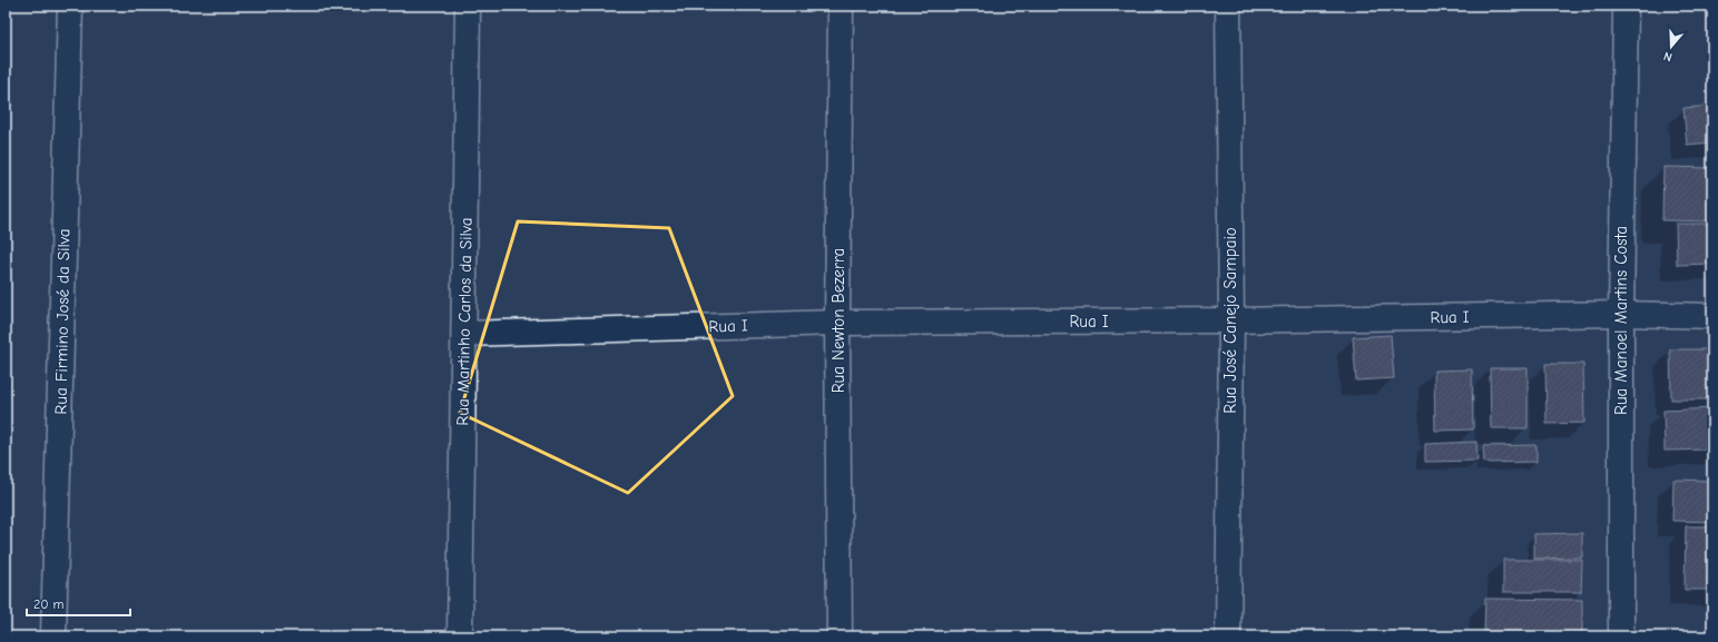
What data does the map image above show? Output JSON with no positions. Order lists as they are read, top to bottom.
{
  "streets": {
    "street": [
      "Rua I",
      "Rua Newton Bezerra",
      "Rua José Canejo Sampaio",
      "Rua Manoel Martins Costa",
      "Rua Firmino José da Silva",
      "Rua Martinho Carlos da Silva"
    ]
  },
  "crossings": [
    ["Rua I", "Rua Newton Bezerra"],
    ["Rua I", "Rua José Canejo Sampaio"],
    ["Rua I", "Rua Manoel Martins Costa"],
    ["Rua I", "Rua Martinho Carlos da Silva"]
  ],
  "scale_bar": "20 m",
  "north": "bottom"
}
